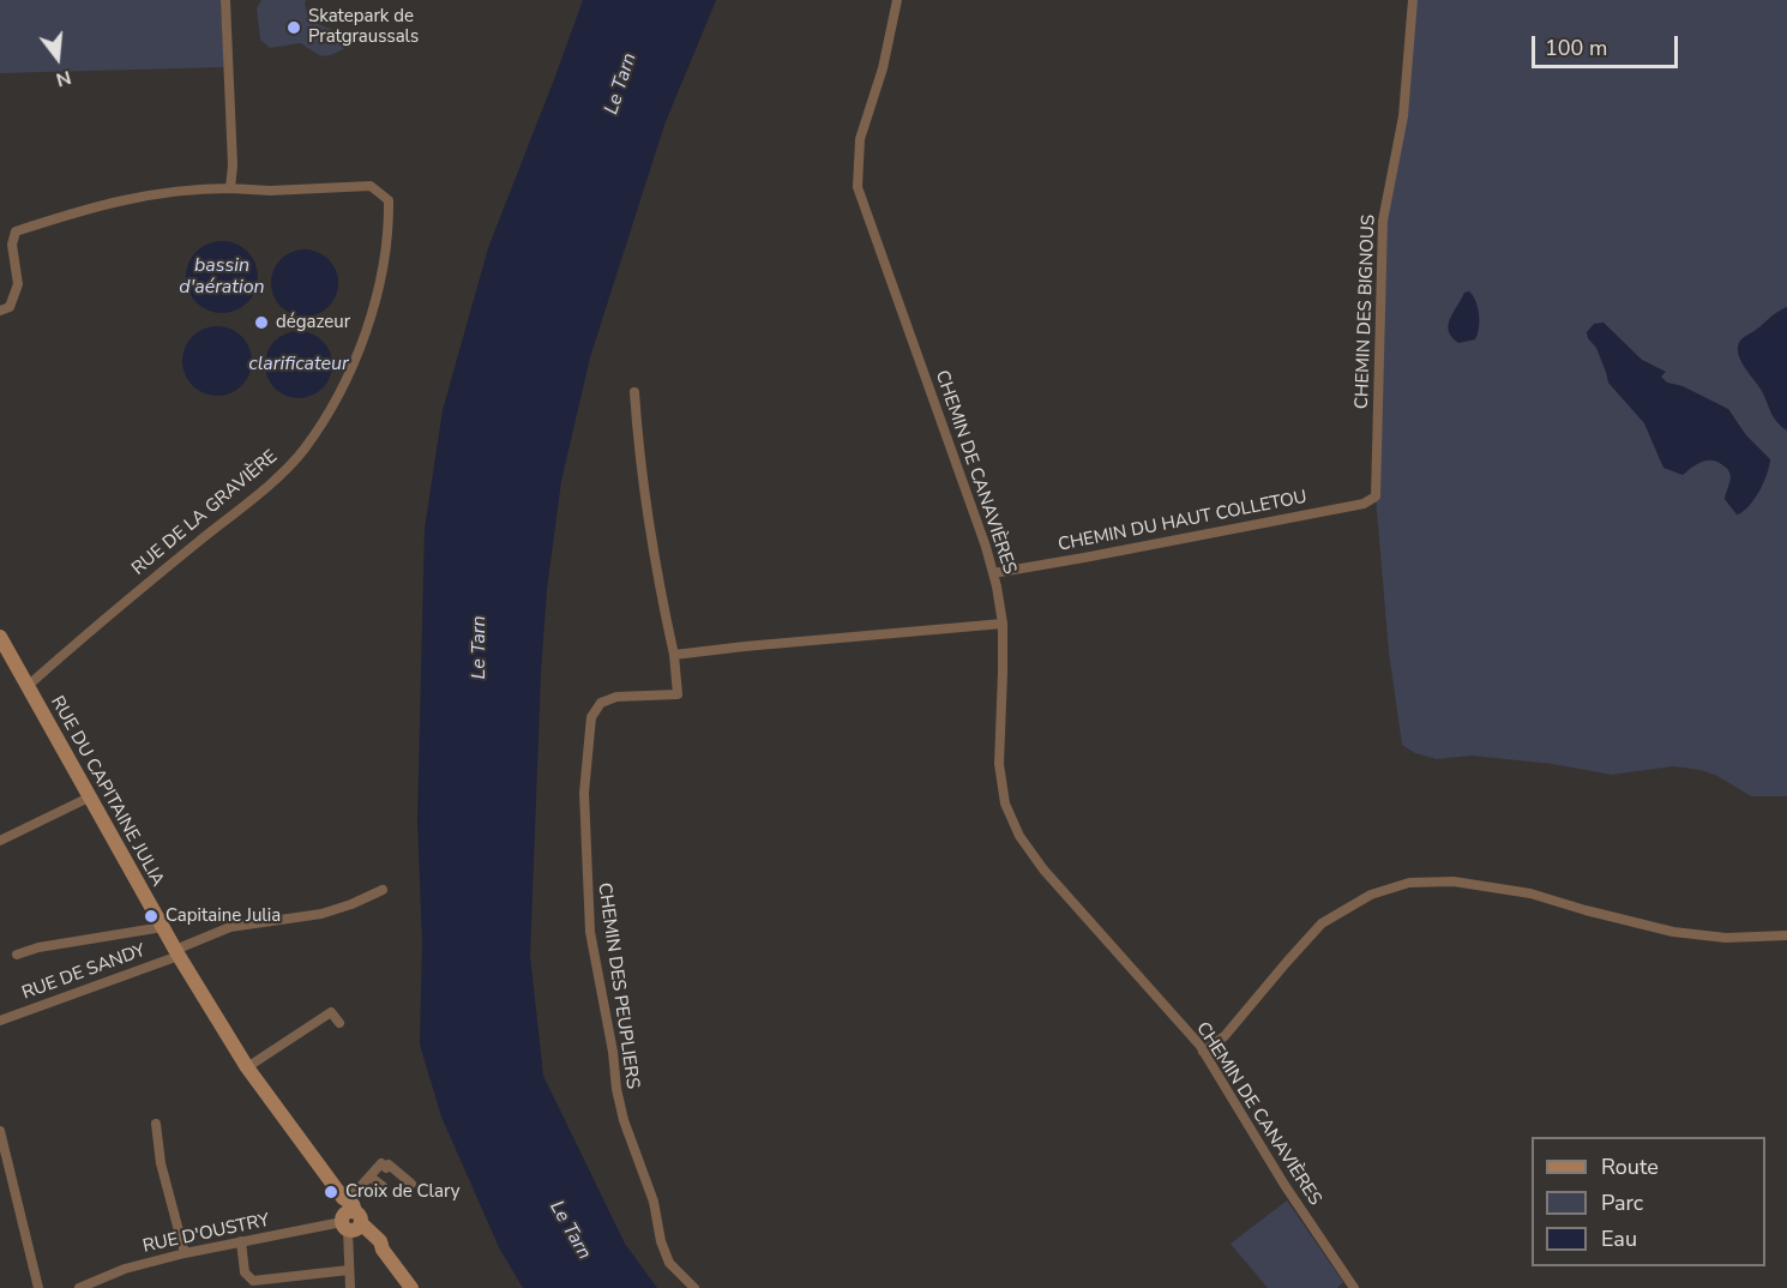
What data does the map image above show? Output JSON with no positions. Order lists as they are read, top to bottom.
{
  "streets": {
    "street": [
      "CHEMIN DES BIGNOUS",
      "CHEMIN DE CANAVIÈRES",
      "RUE DE LA GRAVIÈRE",
      "CHEMIN DU HAUT COLLETOU",
      "RUE DU CAPITAINE JULIA",
      "RUE DE SANDY",
      "CHEMIN DES PEUPLIERS",
      "RUE D'OUSTRY"
    ]
  },
  "crossings": [
    ["CHEMIN DES BIGNOUS", "CHEMIN DU HAUT COLLETOU"],
    ["CHEMIN DE CANAVIÈRES", "CHEMIN DU HAUT COLLETOU"],
    ["RUE DE LA GRAVIÈRE", "RUE DU CAPITAINE JULIA"],
    ["RUE DU CAPITAINE JULIA", "RUE DE SANDY"],
    ["RUE DU CAPITAINE JULIA", "RUE D'OUSTRY"]
  ],
  "water": ["Le Tarn", "bassin d'aération", "clarificateur"],
  "places": [
    "Skatepark de Pratgraussals",
    "dégazeur",
    "Capitaine Julia",
    "Croix de Clary"
  ],
  "legend": ["Route", "Parc", "Eau"],
  "scale_bar": "100 m",
  "north": "bottom"
}
